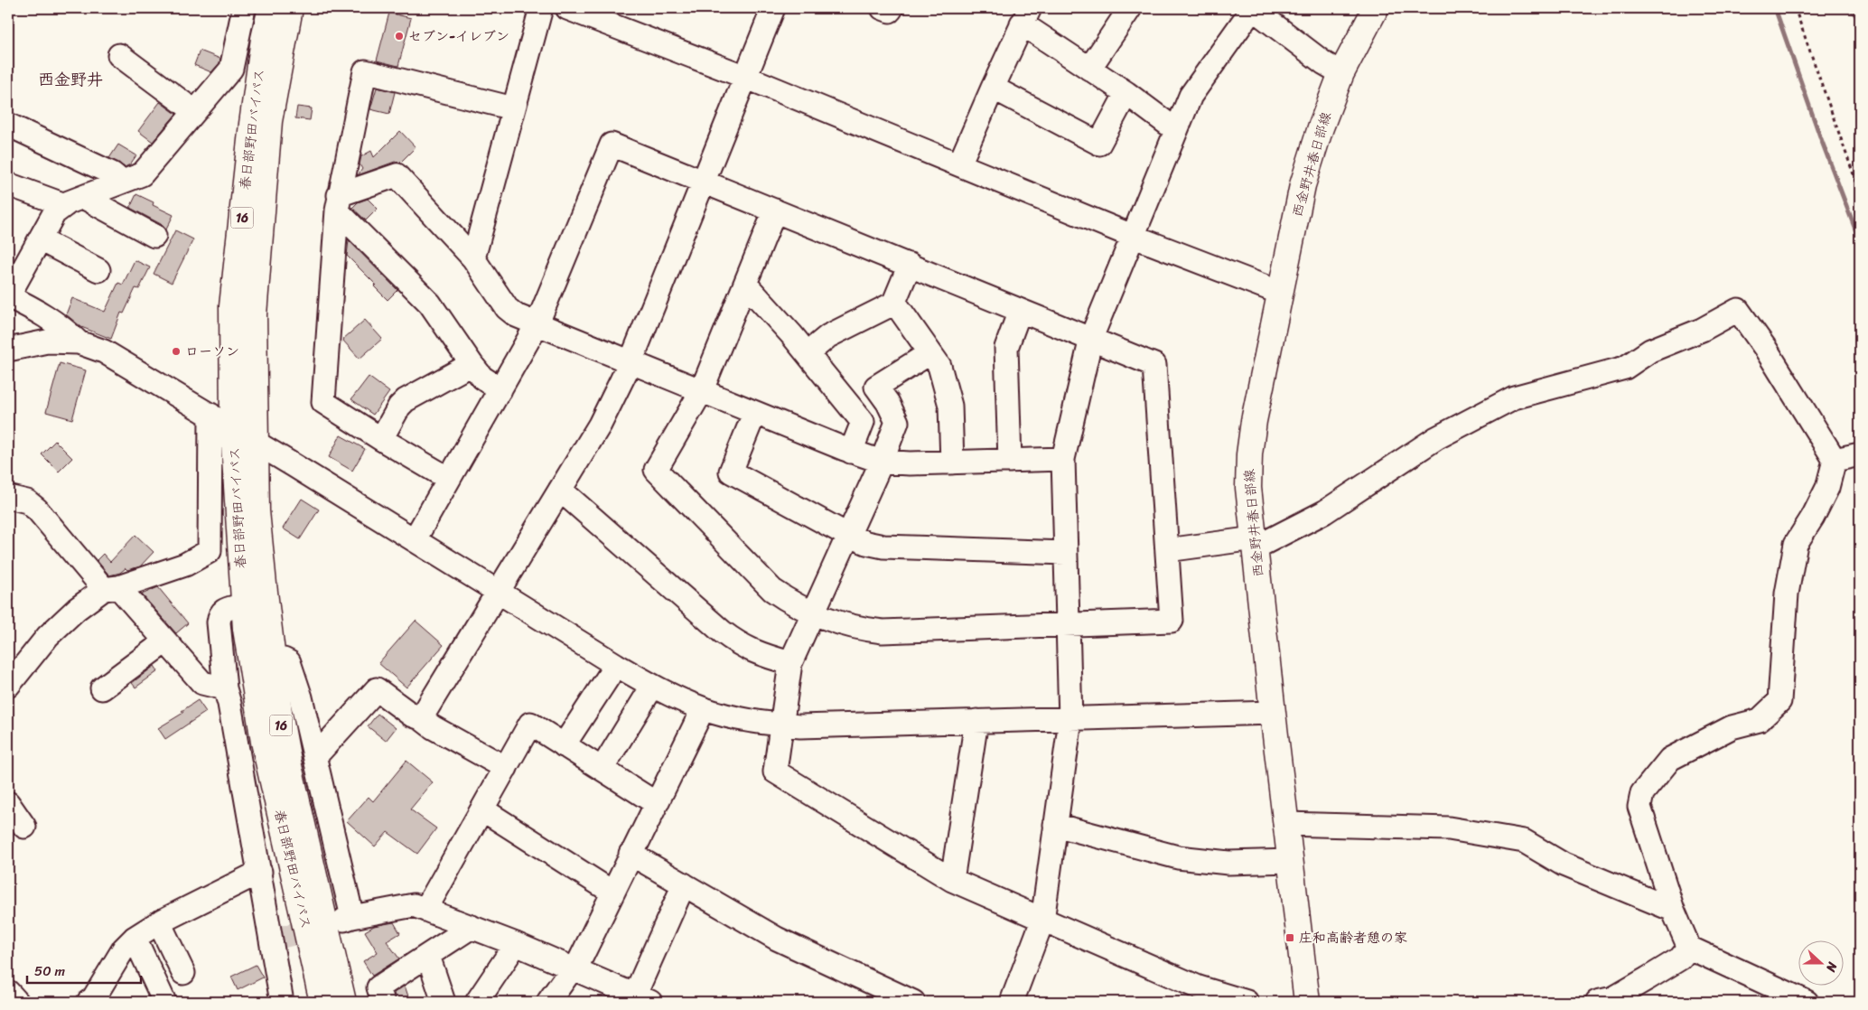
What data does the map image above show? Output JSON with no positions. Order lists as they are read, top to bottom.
{
  "streets": {
    "main road": ["春日部野田バイパス", "西金野井春日部線", "16"]
  },
  "districts": ["西金野井"],
  "places": {
    "other": ["セブン-イレブン", "ローソン"],
    "transit": ["庄和高齢者憩の家"]
  },
  "scale_bar": "50 m",
  "north": "right"
}
